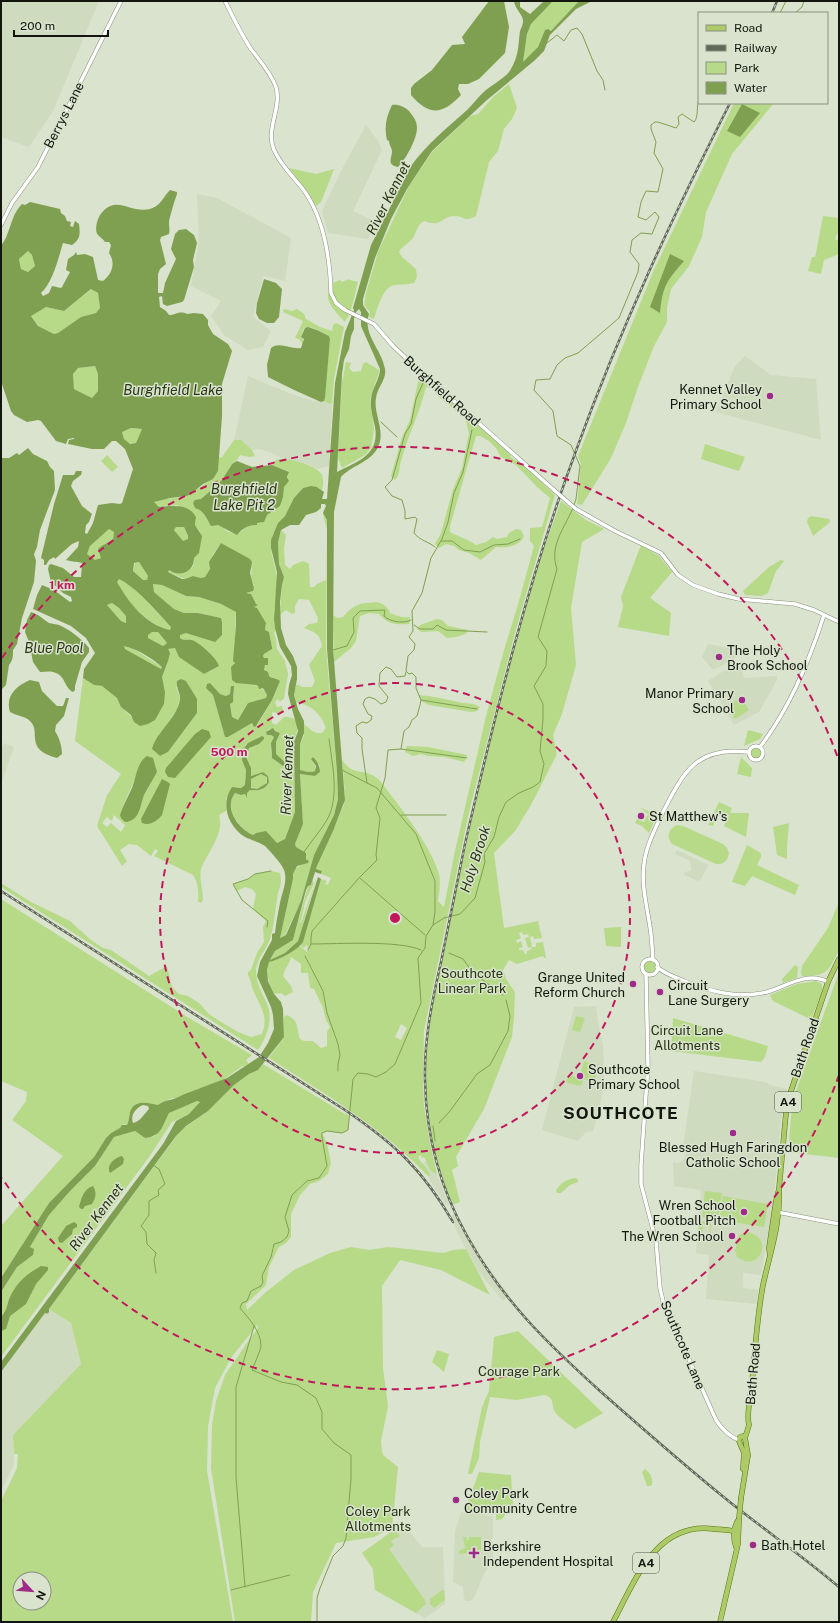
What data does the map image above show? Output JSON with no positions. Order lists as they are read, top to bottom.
{
  "streets": {
    "main road": ["Bath Road", "A4"],
    "street": ["Berrys Lane", "Burghfield Road", "Southcote Lane"]
  },
  "crossings": [
    ["Bath Road", "A4"],
    ["Bath Road", "Southcote Lane"]
  ],
  "districts": ["SOUTHCOTE"],
  "water": [
    "River Kennet",
    "Burghfield Lake",
    "Burghfield Lake Pit 2",
    "Blue Pool",
    "Holy Brook"
  ],
  "parks": [
    "Southcote Linear Park",
    "Circuit Lane Allotments",
    "Courage Park",
    "Coley Park Allotments"
  ],
  "places": {
    "other": [
      "Kennet Valley Primary School",
      "The Holy Brook School",
      "Manor Primary School",
      "St Matthew's",
      "Grange United Reform Church",
      "Circuit Lane Surgery",
      "Southcote Primary School",
      "Blessed Hugh Faringdon Catholic School",
      "Wren School Football Pitch",
      "The Wren School",
      "Coley Park Community Centre",
      "Bath Hotel"
    ],
    "health": ["Berkshire Independent Hospital"]
  },
  "legend": [
    "Road",
    "Railway",
    "Park",
    "Water"
  ],
  "scale_bar": "200 m",
  "north": "bottom right",
  "rings": ["1 km", "500 m"]
}
